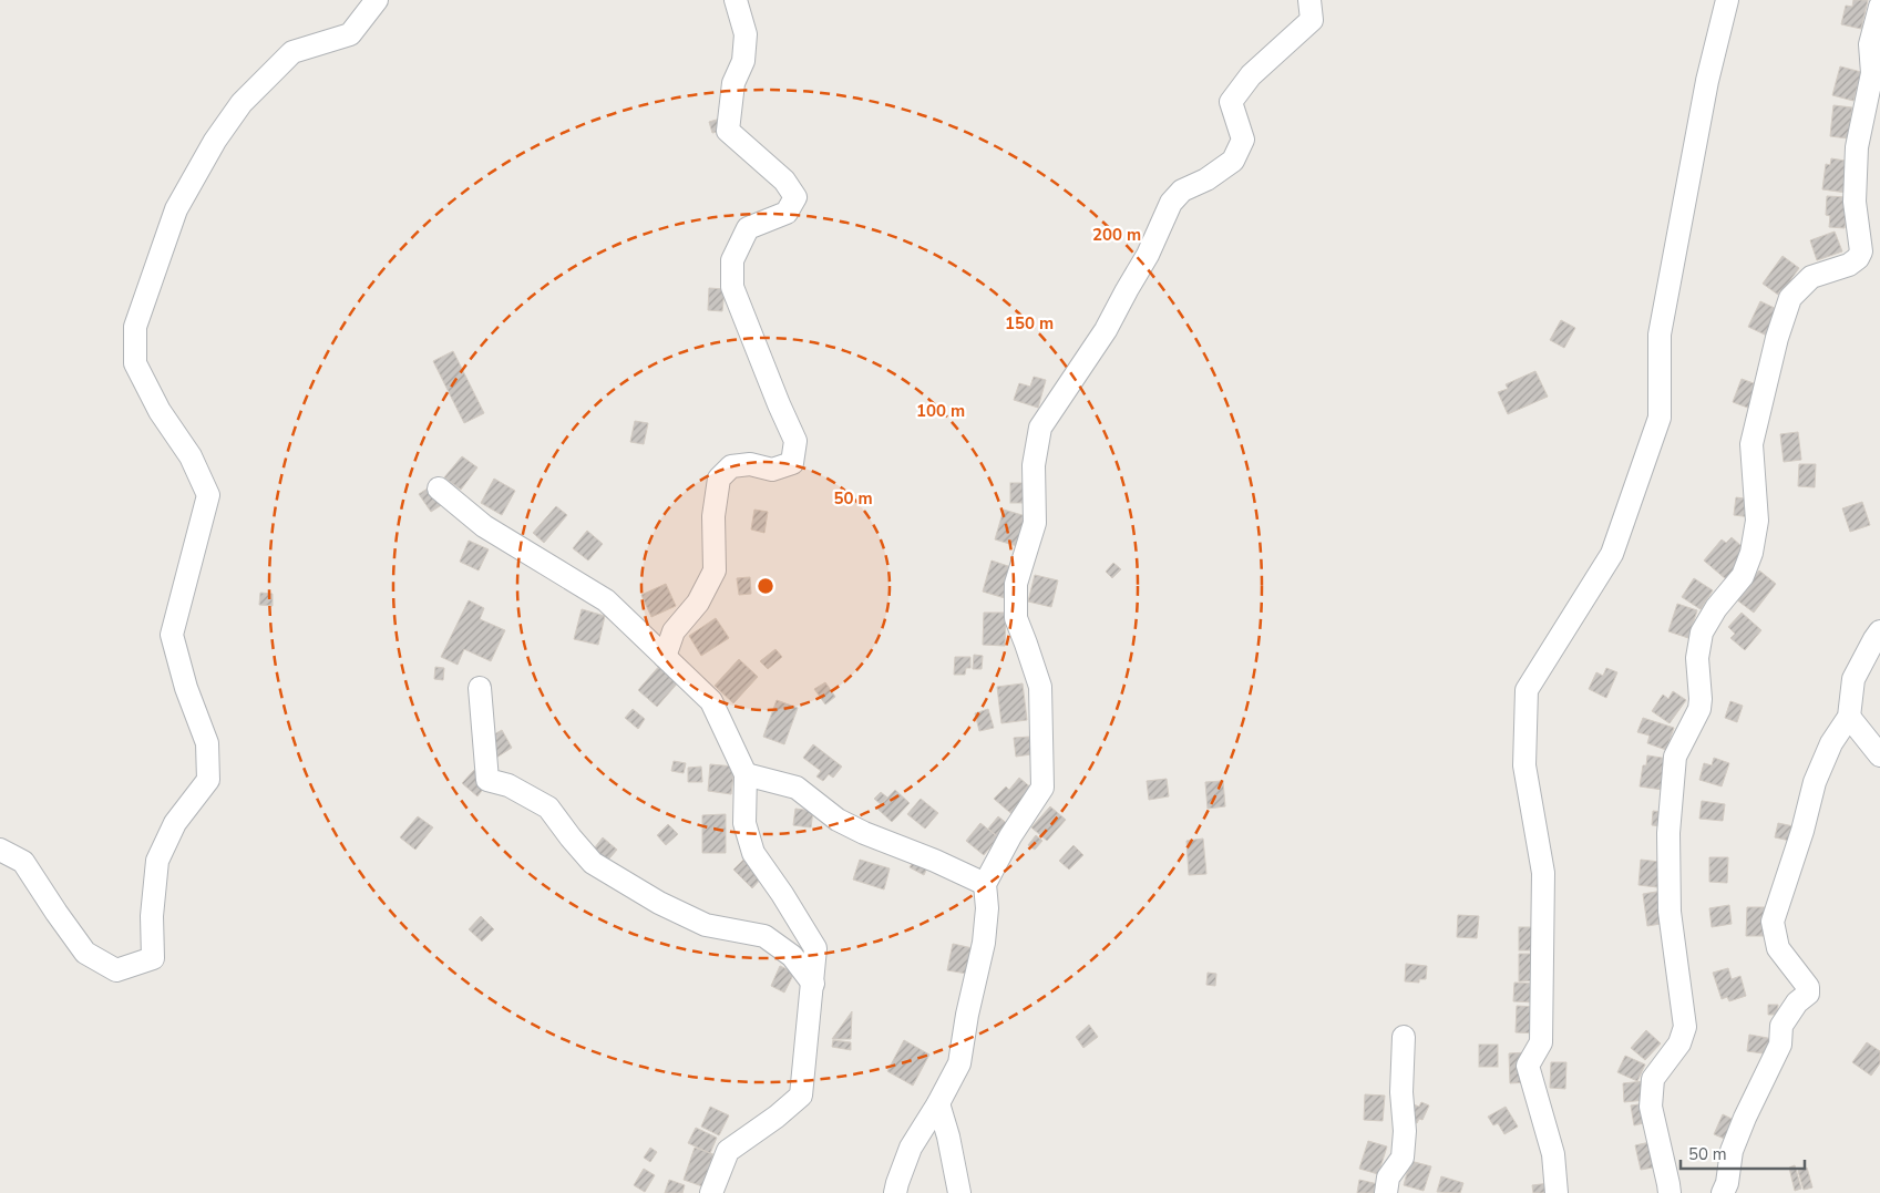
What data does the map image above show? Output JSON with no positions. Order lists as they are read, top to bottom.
{
  "scale_bar": "50 m",
  "rings": [
    "200 m",
    "150 m",
    "100 m",
    "50 m"
  ]
}
